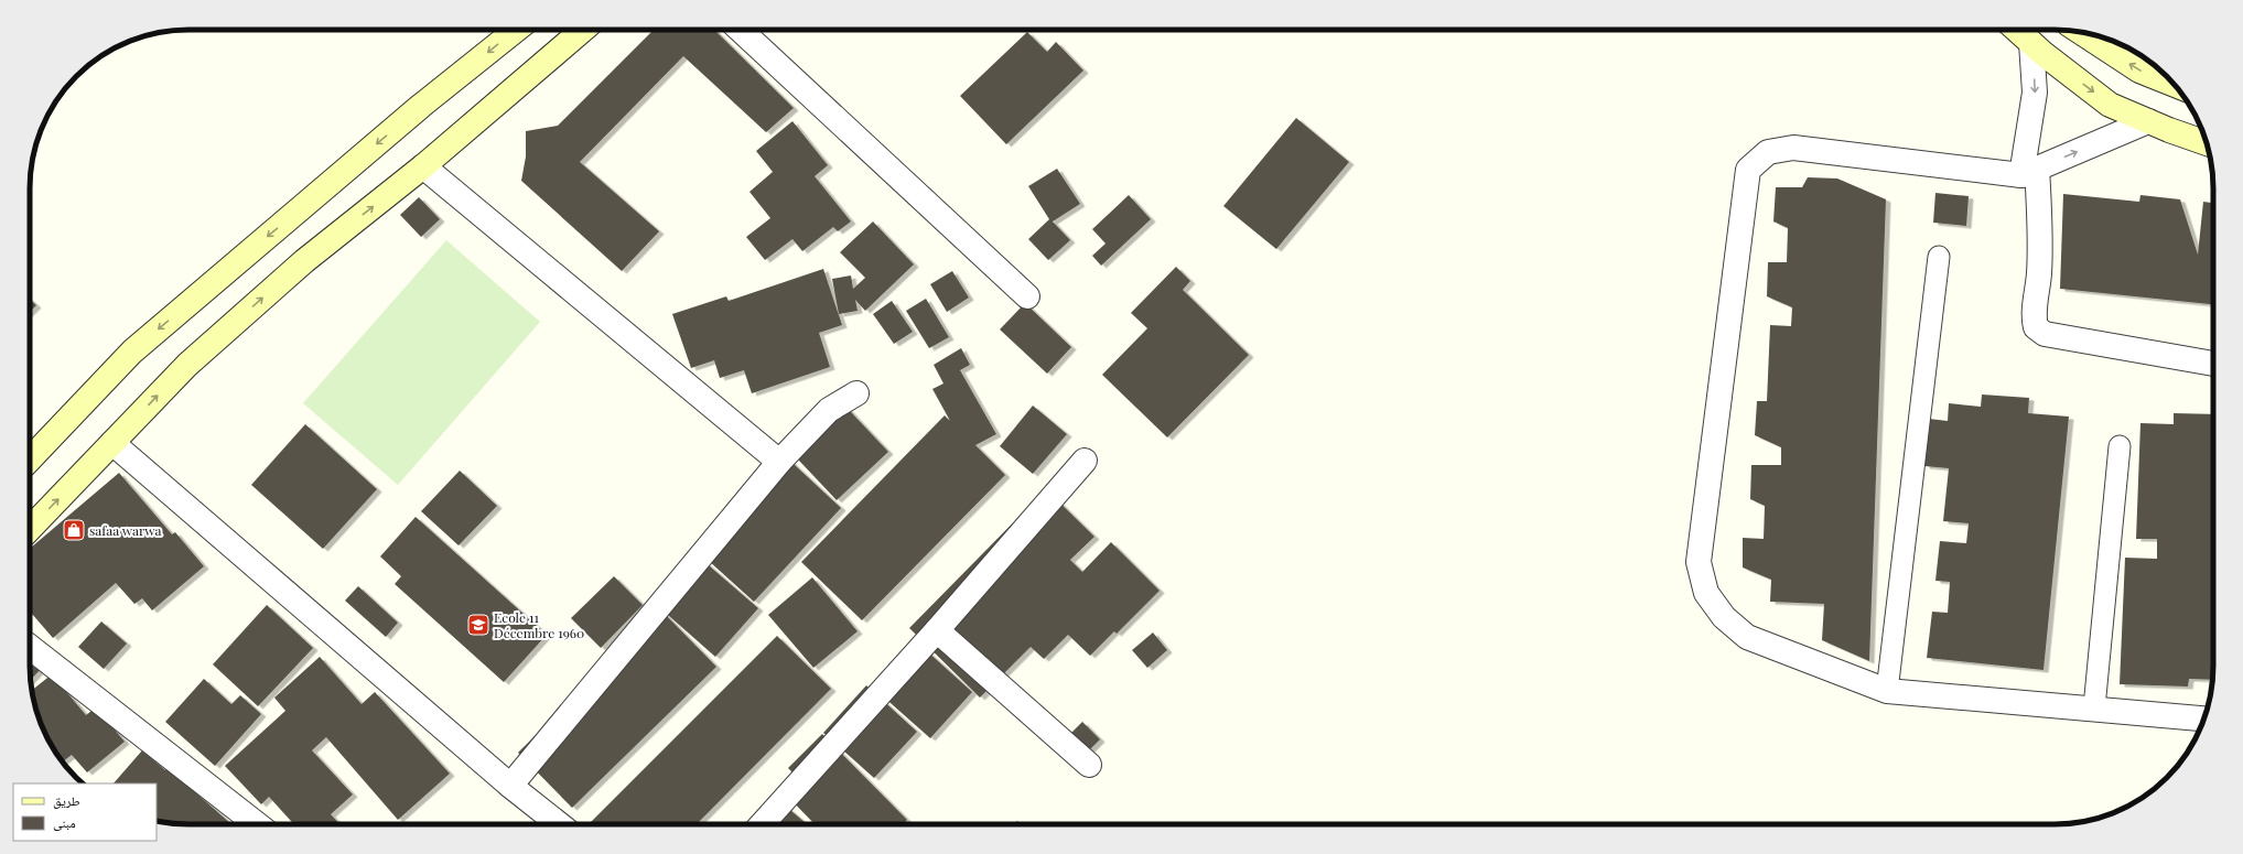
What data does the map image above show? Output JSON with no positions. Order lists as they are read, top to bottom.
{
  "places": {
    "shop": ["safaa warwa"],
    "school or university": ["Ecole 11 Décembre 1960"]
  },
  "legend": ["طريق", "مبنى"]
}
